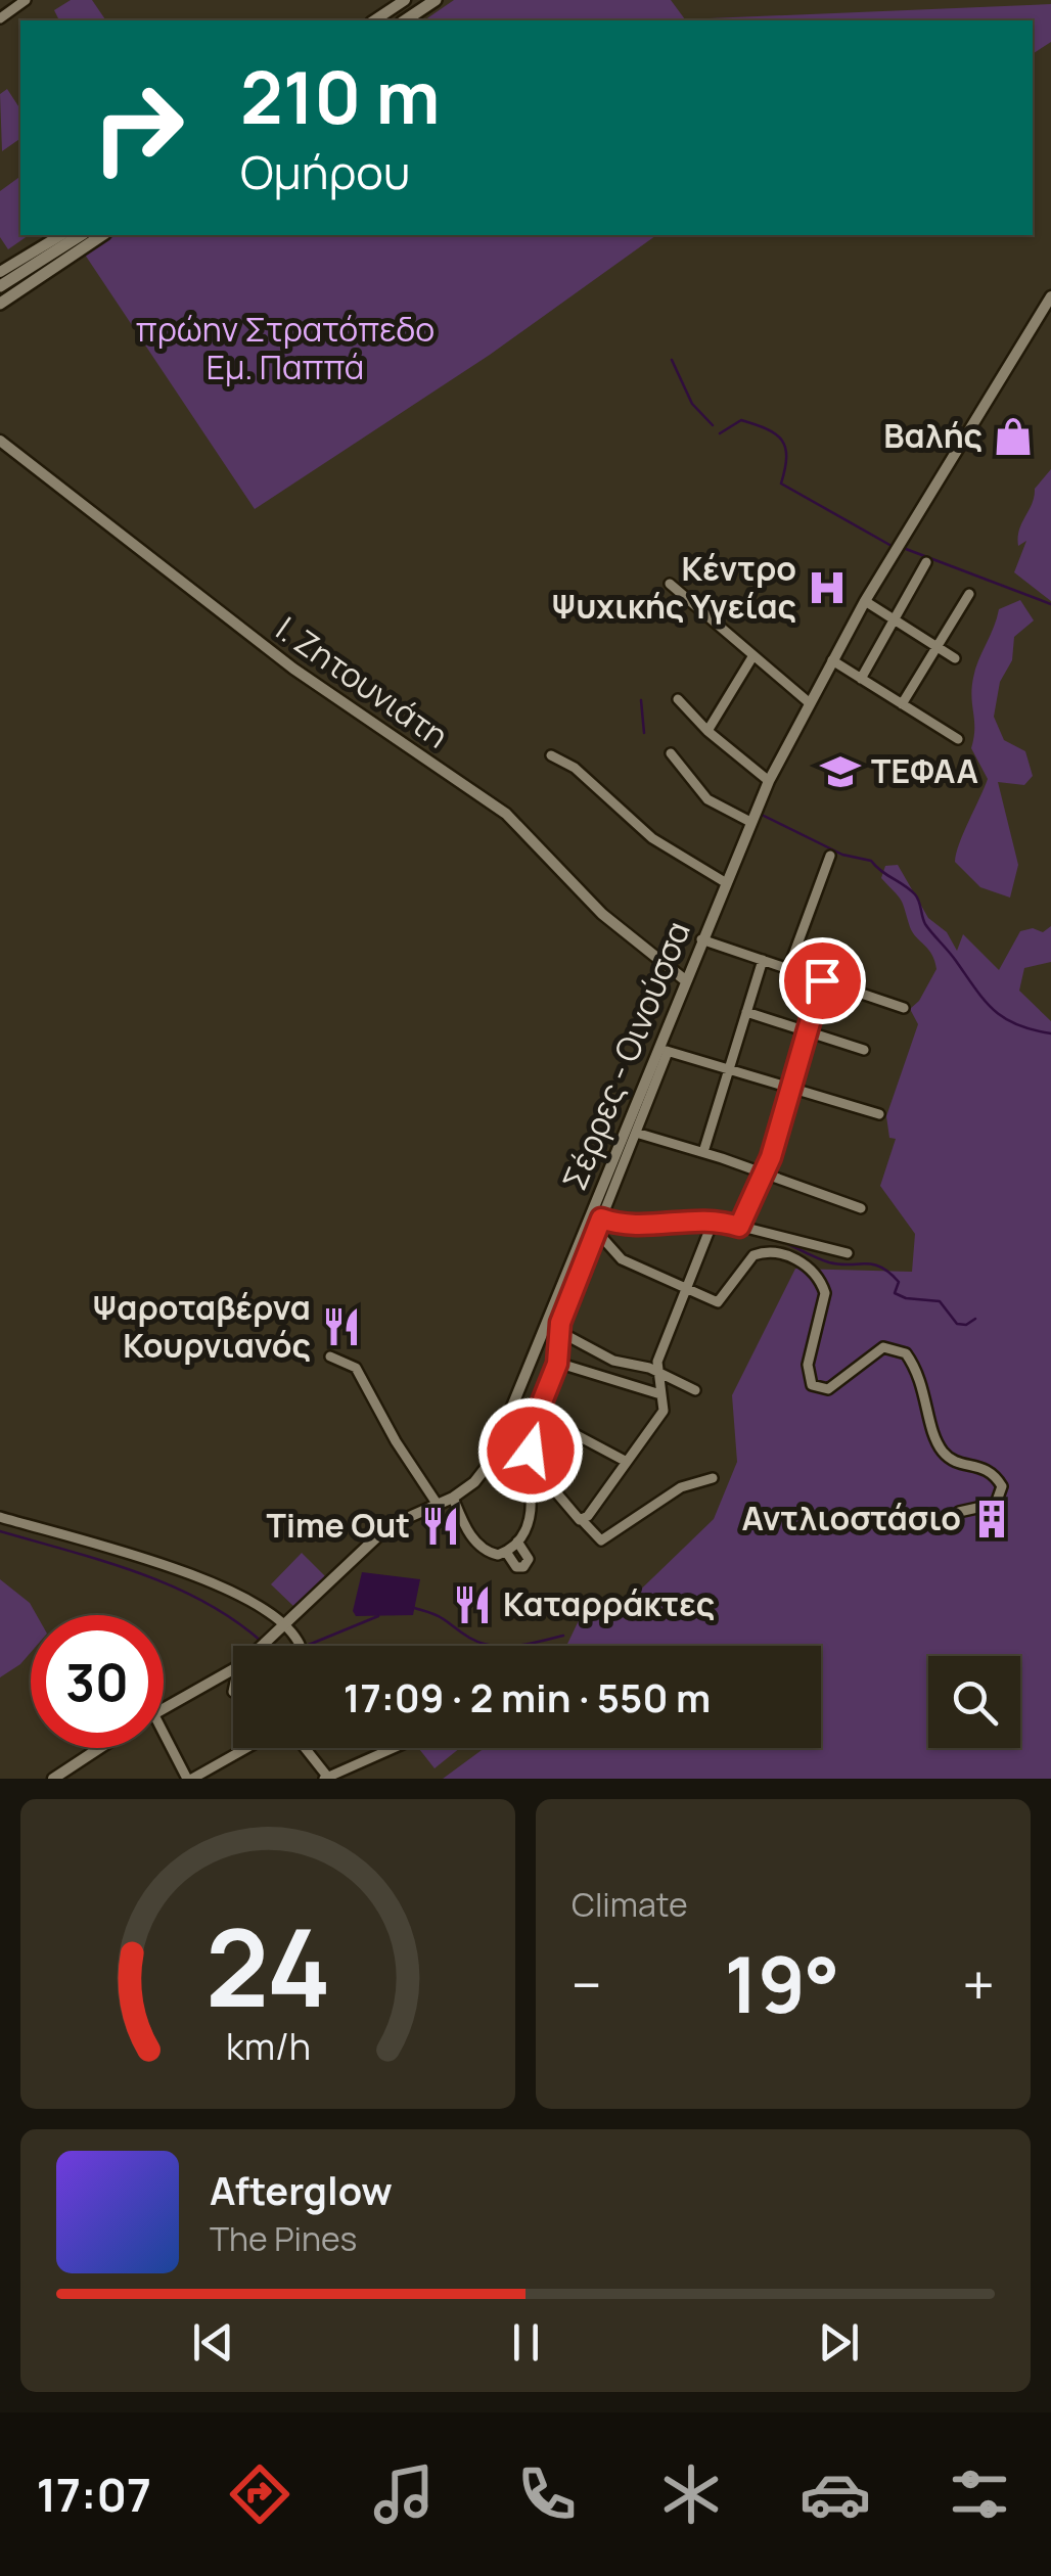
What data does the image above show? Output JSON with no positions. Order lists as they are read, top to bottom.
{
  "streets": {
    "street": ["Ι. Ζητουνιάτη", "Σέρρες - Οινούσσα"]
  },
  "crossings": [
    ["Ι. Ζητουνιάτη", "Σέρρες - Οινούσσα"]
  ],
  "parks": ["πρώην Στρατόπεδο Εμ. Παππά"],
  "places": {
    "shop": ["Βαλής"],
    "hospital": ["Κέντρο Ψυχικής Υγείας"],
    "school or university": ["ΤΕΦΑΑ"],
    "restaurant": ["Ψαροταβέρνα Κουρνιανός", "Time Out", "Καταρράκτες"],
    "building": ["Αντλιοστάσιο"]
  },
  "page": {
    "turn": ["210 m", "Ομήρου"],
    "limit": "30",
    "trip": "17:09 · 2 min · 550 m",
    "tile": "Climate",
    "heat": ["−", "19°", "+"],
    "song": ["Afterglow", "The Pines"],
    "tabs": "17:07",
    "gauge": ["24", "km/h"]
  }
}
